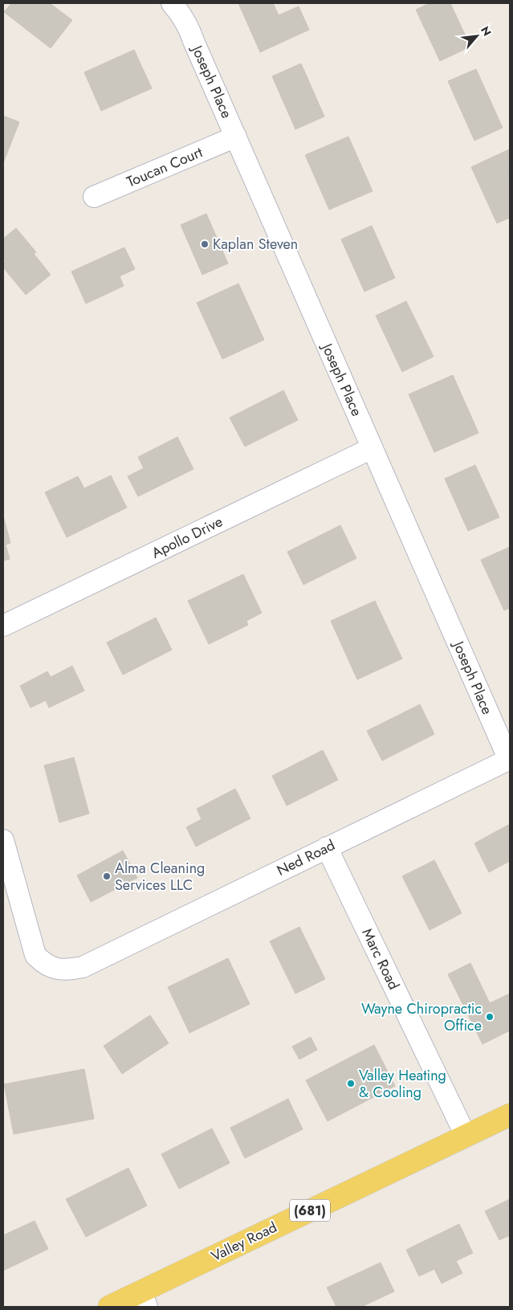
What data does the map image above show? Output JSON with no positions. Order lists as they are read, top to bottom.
{
  "streets": {
    "main road": ["(681)", "Valley Road"],
    "street": [
      "Joseph Place",
      "Toucan Court",
      "Apollo Drive",
      "Ned Road",
      "Marc Road"
    ]
  },
  "crossings": [
    ["Joseph Place", "Toucan Court"],
    ["Joseph Place", "Apollo Drive"],
    ["Joseph Place", "Ned Road"],
    ["Ned Road", "Marc Road"],
    ["Marc Road", "Valley Road"]
  ],
  "places": [
    "Kaplan Steven",
    "Alma Cleaning Services LLC",
    "Wayne Chiropractic Office",
    "Valley Heating & Cooling"
  ],
  "north": "top right"
}
